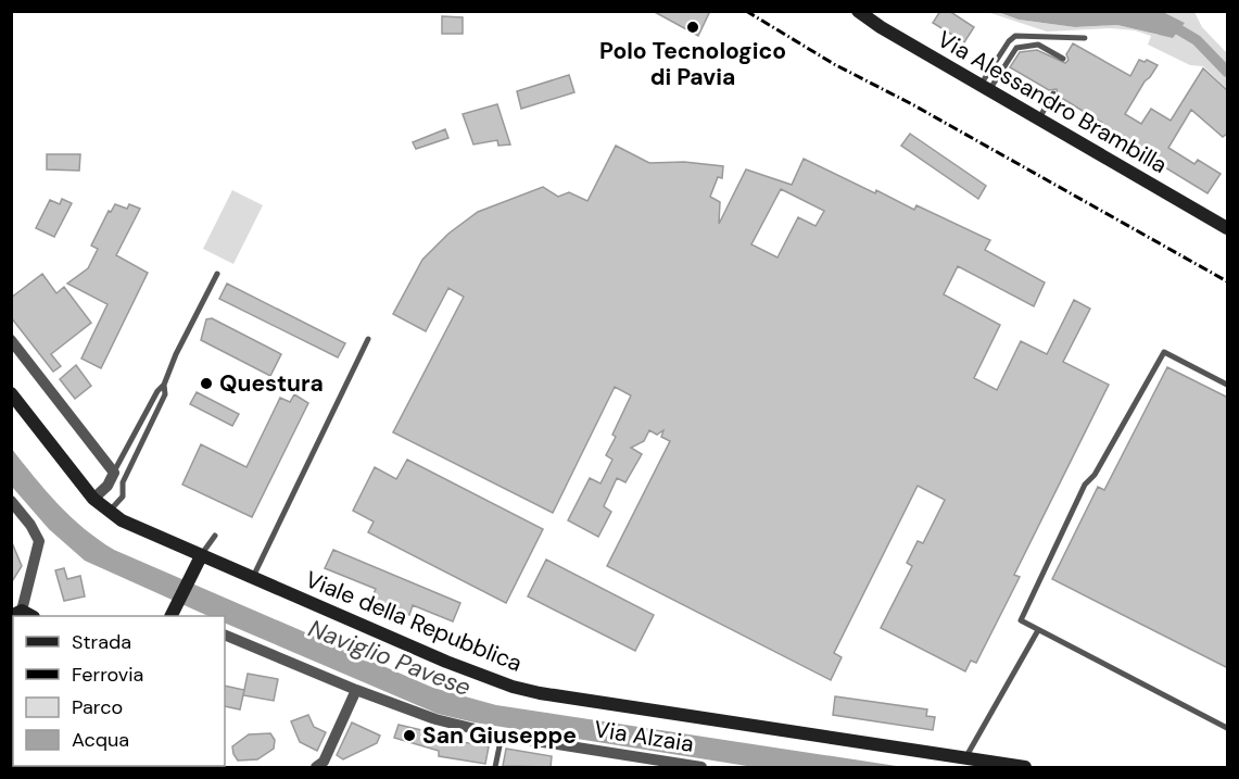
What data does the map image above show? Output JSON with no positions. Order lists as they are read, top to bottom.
{
  "streets": {
    "street": ["Via Alessandro Brambilla", "Viale della Repubblica", "Via Alzaia"]
  },
  "water": ["Naviglio Pavese"],
  "places": ["Polo Tecnologico di Pavia", "Questura", "San Giuseppe"],
  "legend": [
    "Strada",
    "Ferrovia",
    "Parco",
    "Acqua"
  ]
}
